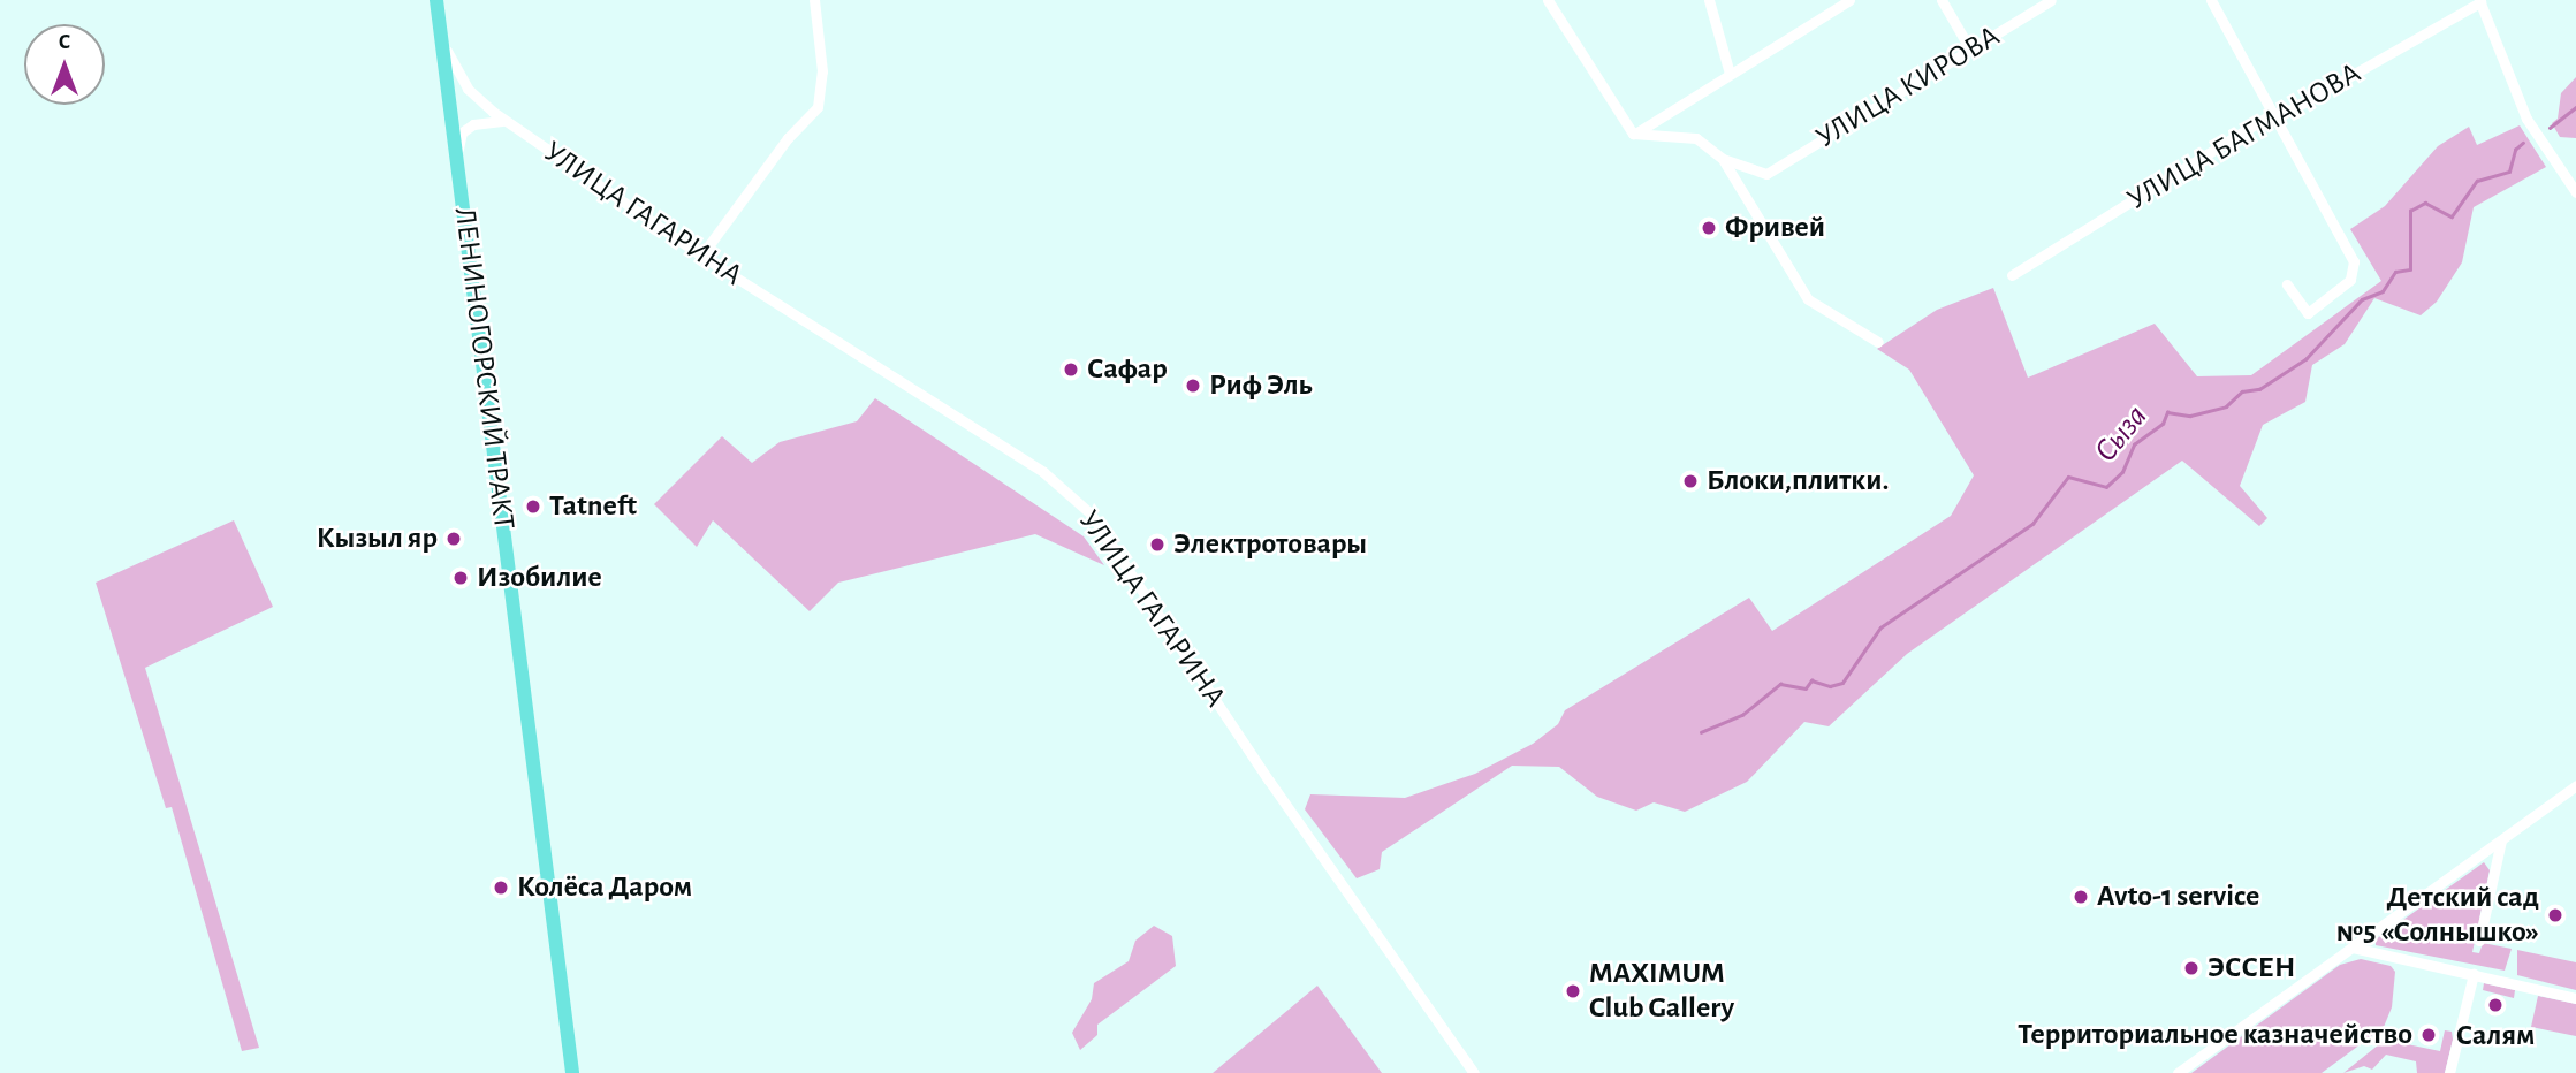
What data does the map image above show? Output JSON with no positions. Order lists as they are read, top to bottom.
{
  "streets": {
    "main road": ["ЛЕНИНОГОРСКИЙ ТРАКТ"],
    "street": ["УЛИЦА КИРОВА", "УЛИЦА БАГМАНОВА", "УЛИЦА ГАГАРИНА"]
  },
  "crossings": [
    ["УЛИЦА ГАГАРИНА", "ЛЕНИНОГОРСКИЙ ТРАКТ"]
  ],
  "water": ["Сыза"],
  "places": [
    "Фривей",
    "Сафар",
    "Риф Эль",
    "Блоки,плитки.",
    "Tatneft",
    "Кызыл яр",
    "Электротовары",
    "Изобилие",
    "Колёса Даром",
    "Avto-1 service",
    "Детский сад №5 «Солнышко»",
    "ЭССЕН",
    "MAXIMUM Club Gallery",
    "Салям",
    "Территориальное казначейство"
  ],
  "north": "top"
}
